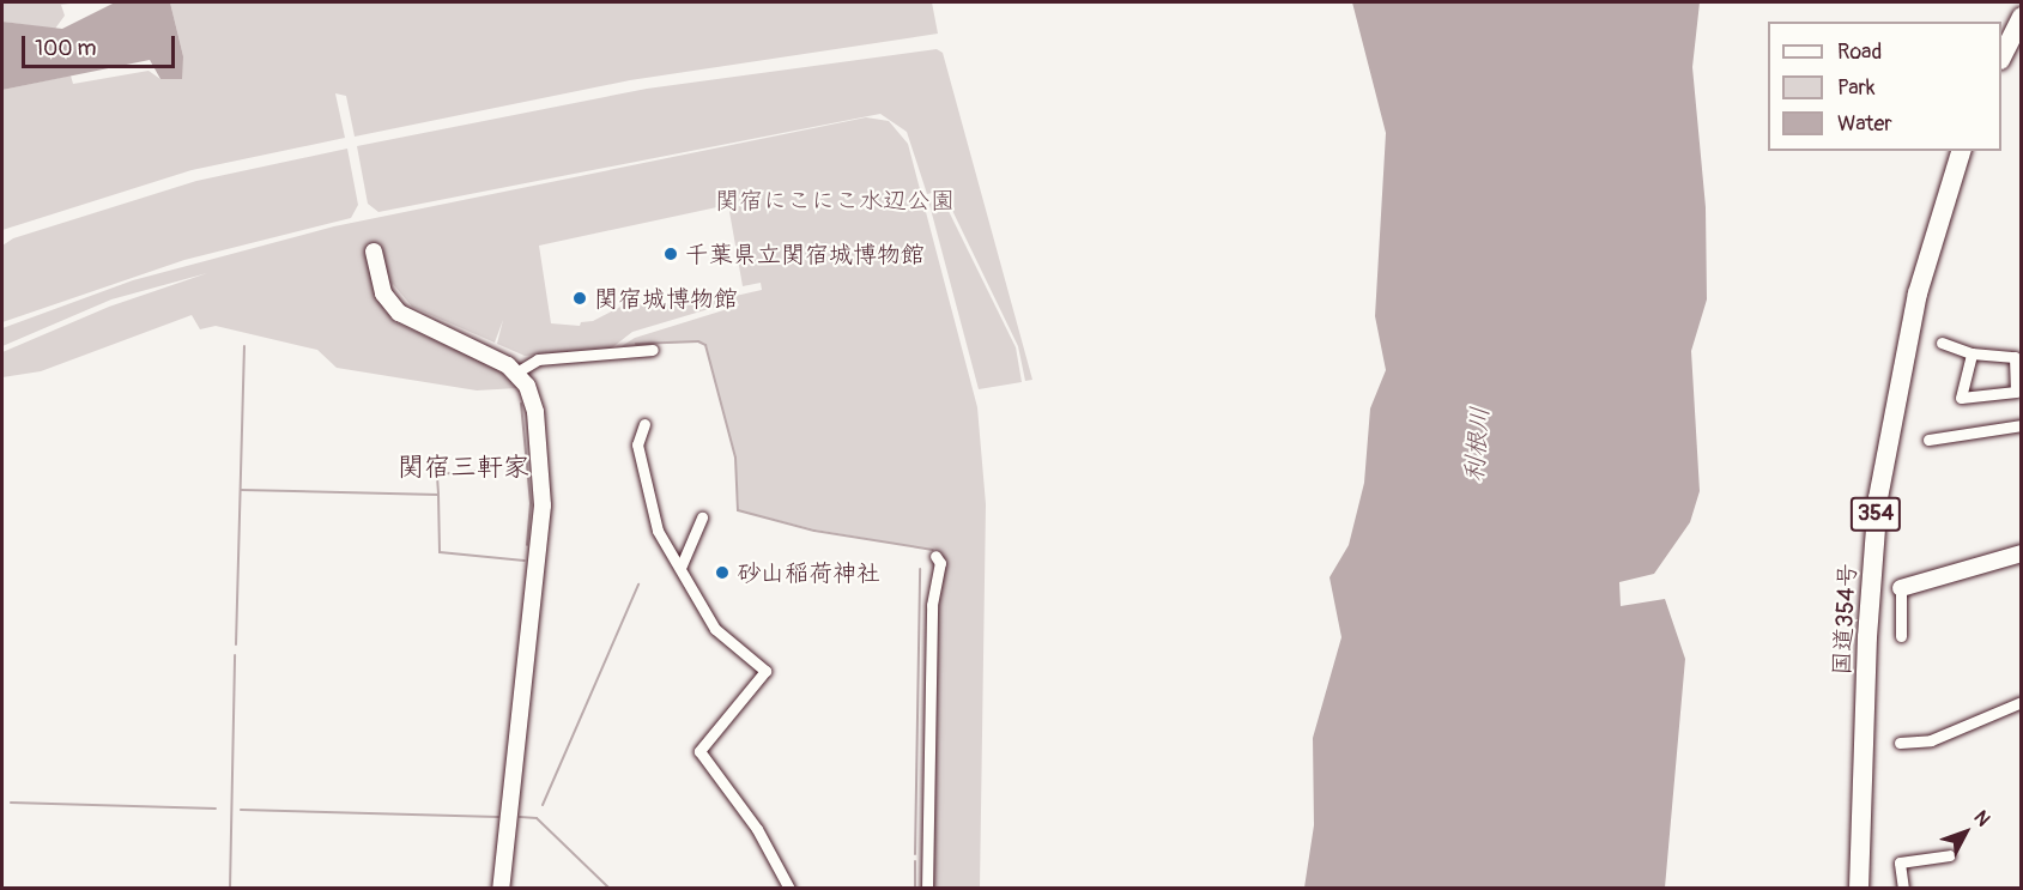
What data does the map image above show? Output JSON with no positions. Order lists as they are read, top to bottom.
{
  "streets": {
    "highway": ["354", "国道354号"]
  },
  "districts": ["関宿三軒家"],
  "water": ["利根川"],
  "parks": ["関宿にこにこ水辺公園"],
  "places": ["千葉県立関宿城博物館", "関宿城博物館", "砂山稲荷神社"],
  "legend": ["Road", "Park", "Water"],
  "scale_bar": "100 m",
  "north": "top right"
}
